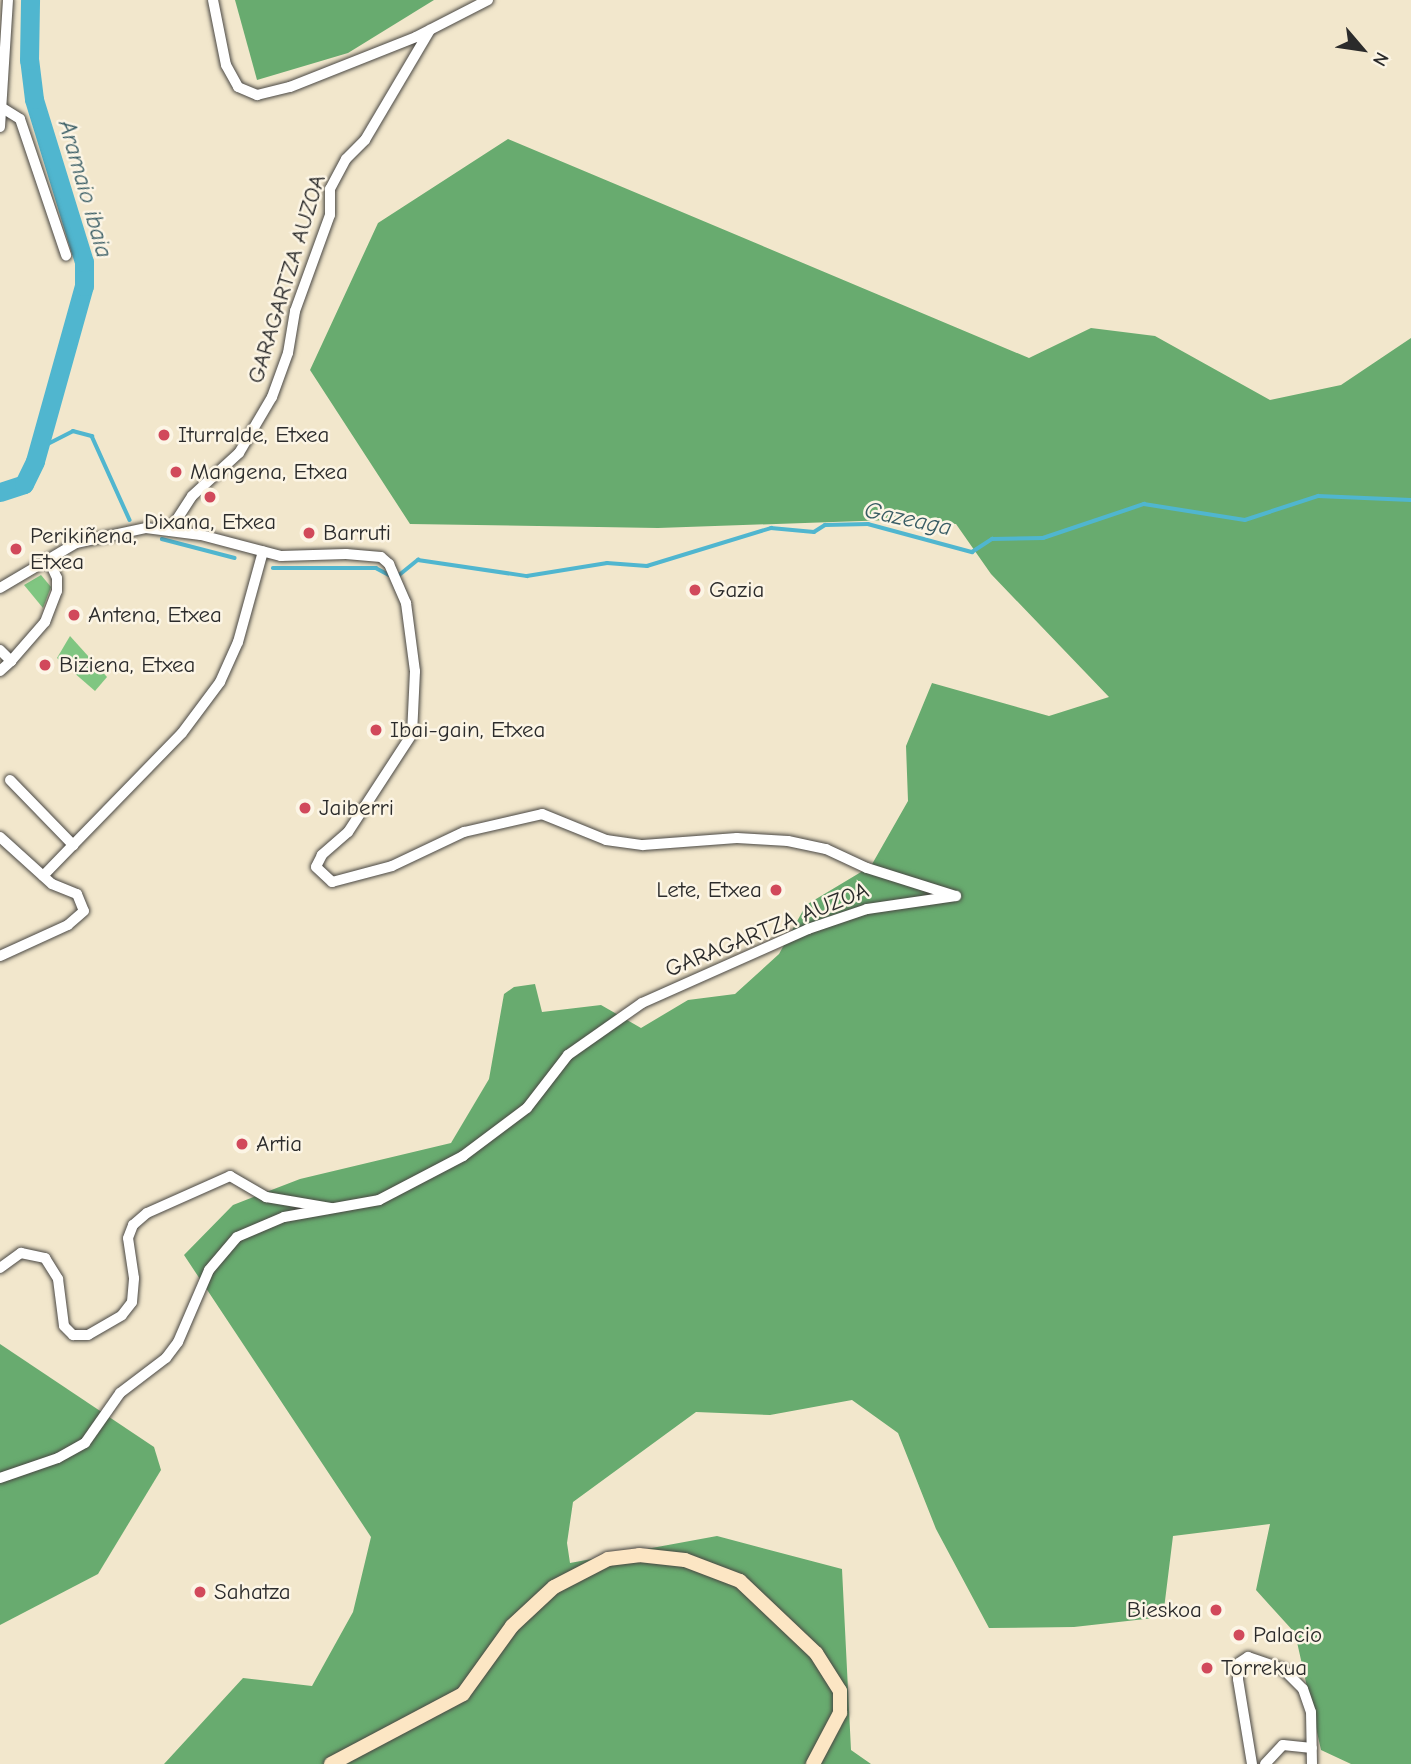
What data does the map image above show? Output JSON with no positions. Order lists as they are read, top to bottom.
{
  "streets": {
    "street": ["GARAGARTZA AUZOA"]
  },
  "water": ["Aramaio ibaia", "Gazeaga"],
  "places": [
    "Iturralde, Etxea",
    "Mangena, Etxea",
    "Dixana, Etxea",
    "Barruti",
    "Perikiñena, Etxea",
    "Gazia",
    "Antena, Etxea",
    "Biziena, Etxea",
    "Ibai-gain, Etxea",
    "Jaiberri",
    "Lete, Etxea",
    "Artia",
    "Sahatza",
    "Bieskoa",
    "Palacio",
    "Torrekua"
  ],
  "north": "bottom right"
}
